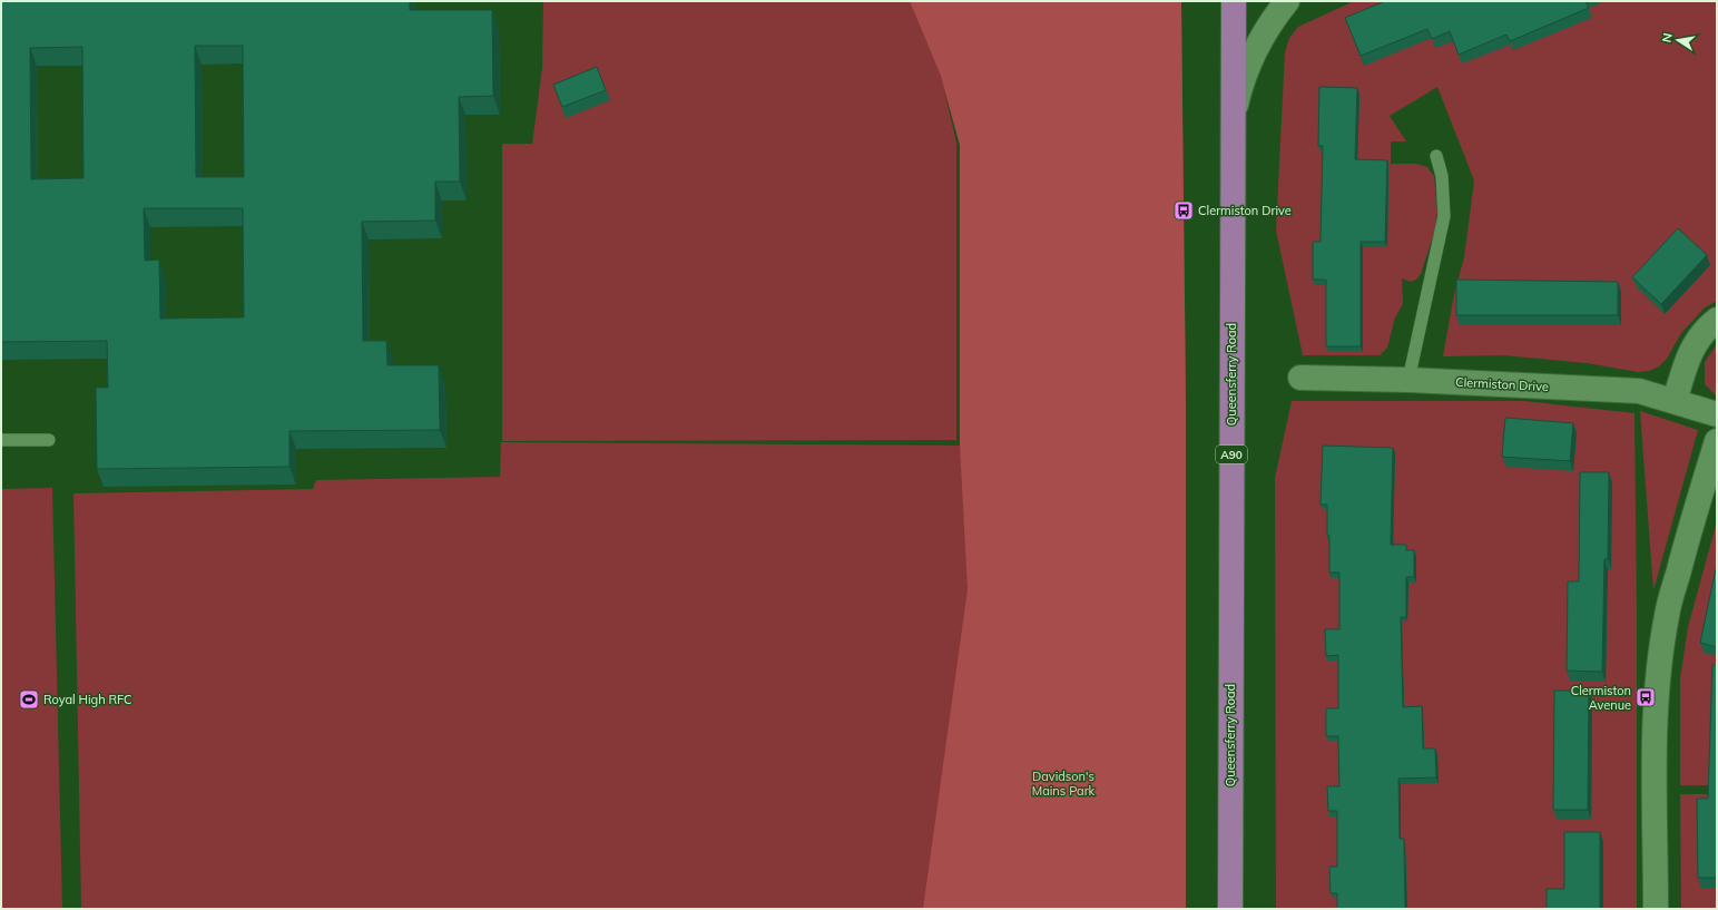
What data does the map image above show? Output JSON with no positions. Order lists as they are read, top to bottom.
{
  "streets": {
    "main road": ["Queensferry Road", "A90"],
    "street": ["Clermiston Drive"]
  },
  "parks": ["Davidson's Mains Park"],
  "places": {
    "bus stop": ["Clermiston Drive", "Clermiston Avenue"],
    "sports": ["Royal High RFC"]
  },
  "north": "left"
}
